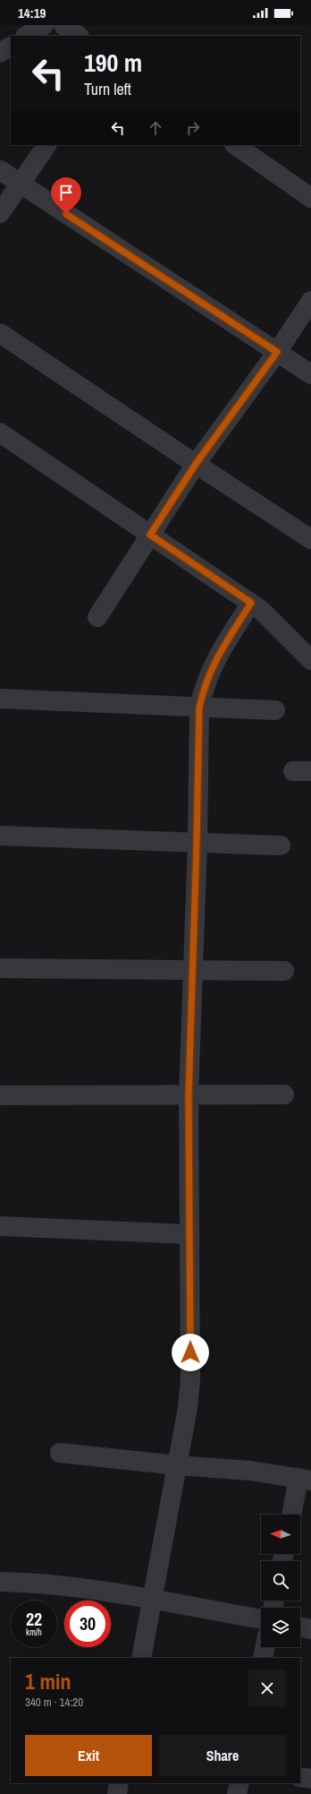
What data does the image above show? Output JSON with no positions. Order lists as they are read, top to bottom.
{
  "north": "left",
  "page": {
    "status": "14:19",
    "turn": ["190 m", "Turn left"],
    "speed": "22 km/h",
    "limit": "30",
    "heading": ["1 min", "340 m · 14:20"],
    "buttons": ["Exit", "Share"]
  }
}
